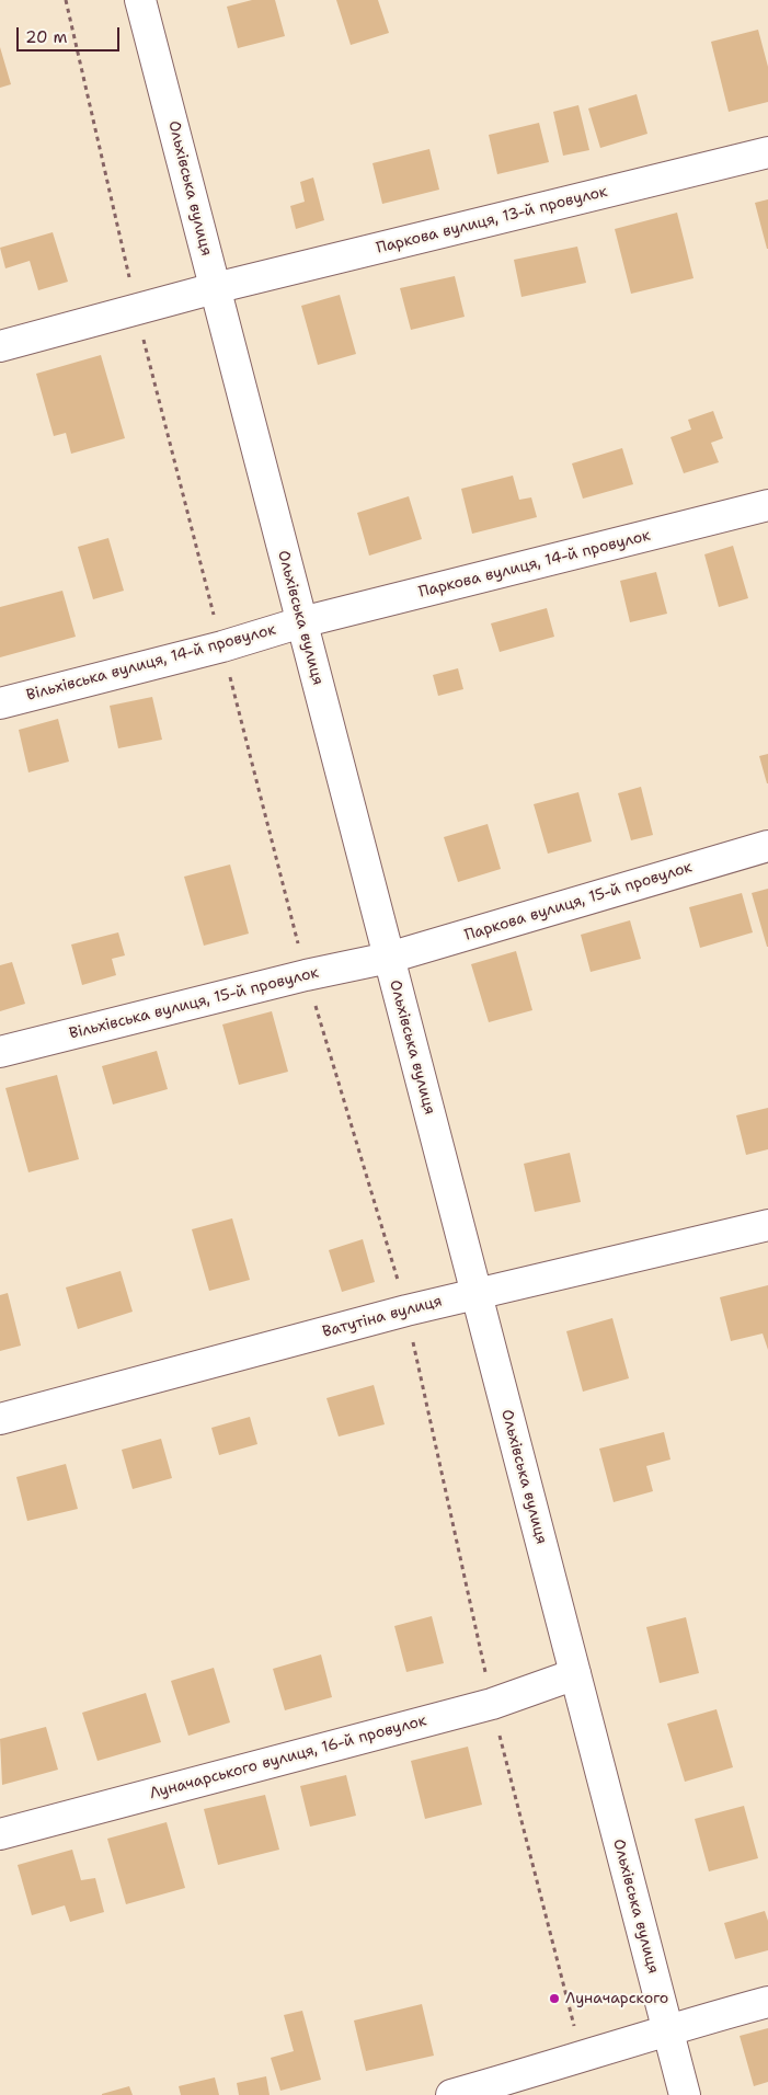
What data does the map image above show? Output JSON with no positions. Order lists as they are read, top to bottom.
{
  "streets": {
    "street": [
      "Ольхівська вулиця",
      "Паркова вулиця, 13-й провулок",
      "Паркова вулиця, 14-й провулок",
      "Вільхівська вулиця, 14-й провулок",
      "Паркова вулиця, 15-й провулок",
      "Вільхівська вулиця, 15-й провулок",
      "Ватутіна вулиця",
      "Луначарського вулиця, 16-й провулок"
    ]
  },
  "crossings": [
    ["Ольхівська вулиця", "Паркова вулиця, 13-й провулок"],
    ["Ольхівська вулиця", "Паркова вулиця, 14-й провулок"],
    ["Ольхівська вулиця", "Вільхівська вулиця, 14-й провулок"],
    ["Ольхівська вулиця", "Паркова вулиця, 15-й провулок"],
    ["Ольхівська вулиця", "Вільхівська вулиця, 15-й провулок"],
    ["Ольхівська вулиця", "Ватутіна вулиця"],
    ["Ольхівська вулиця", "Луначарського вулиця, 16-й провулок"],
    ["Паркова вулиця, 14-й провулок", "Вільхівська вулиця, 14-й провулок"],
    ["Паркова вулиця, 15-й провулок", "Вільхівська вулиця, 15-й провулок"]
  ],
  "places": ["Луначарского"],
  "scale_bar": "20 m"
}
